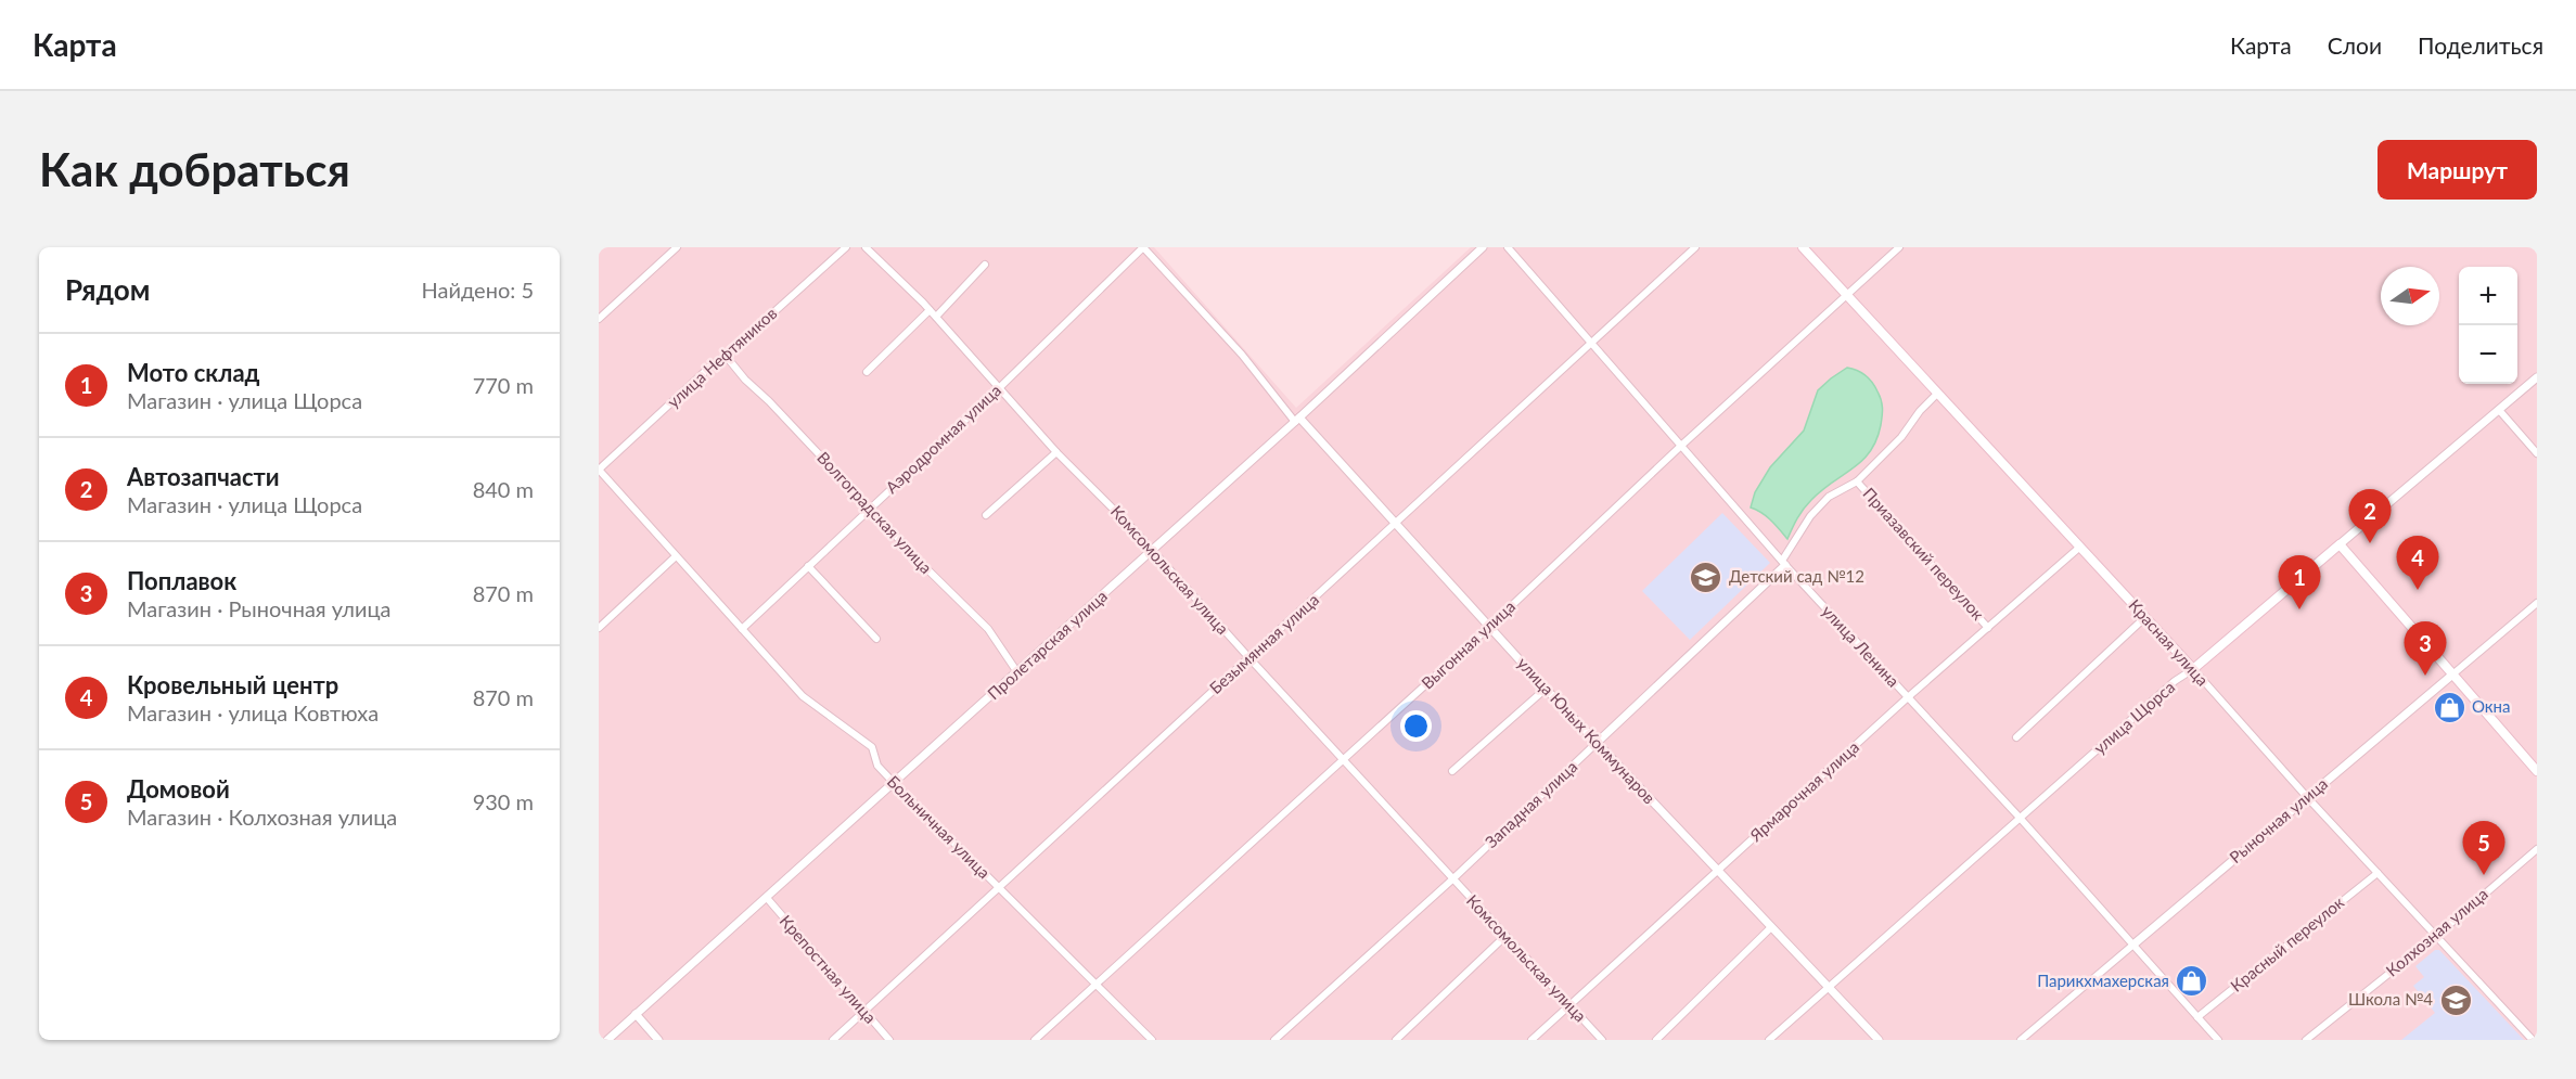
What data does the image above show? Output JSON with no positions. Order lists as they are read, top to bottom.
{
  "streets": {
    "main road": ["Красная улица", "улица Щорса"],
    "street": [
      "улица Нефтяников",
      "Аэродромная улица",
      "Волгоградская улица",
      "Приазавский переулок",
      "Комсомольская улица",
      "Безымянная улица",
      "Пролетарская улица",
      "Выгонная улица",
      "улица Ленина",
      "улица Юных Коммунаров",
      "Ярмарочная улица",
      "Западная улица",
      "Рыночная улица",
      "Больничная улица",
      "Колхозная улица",
      "Красный переулок",
      "Крепостная улица"
    ]
  },
  "crossings": [
    ["улица Нефтяников", "Волгоградская улица"],
    ["улица Нефтяников", "Больничная улица"],
    ["Аэродромная улица", "Волгоградская улица"],
    ["Аэродромная улица", "Комсомольская улица"],
    ["Аэродромная улица", "улица Юных Коммунаров"],
    ["Аэродромная улица", "Больничная улица"],
    ["Волгоградская улица", "Пролетарская улица"],
    ["Приазавский переулок", "Ярмарочная улица"],
    ["Комсомольская улица", "Безымянная улица"],
    ["Комсомольская улица", "Пролетарская улица"],
    ["Комсомольская улица", "Выгонная улица"],
    ["Комсомольская улица", "Ярмарочная улица"],
    ["Комсомольская улица", "Западная улица"],
    ["Красная улица", "Выгонная улица"],
    ["Красная улица", "улица Щорса"],
    ["Красная улица", "Ярмарочная улица"],
    ["Красная улица", "Рыночная улица"],
    ["Красная улица", "Колхозная улица"],
    ["Красная улица", "Красный переулок"],
    ["Безымянная улица", "улица Ленина"],
    ["Безымянная улица", "улица Юных Коммунаров"],
    ["Безымянная улица", "Больничная улица"],
    ["Безымянная улица", "Крепостная улица"],
    ["Пролетарская улица", "улица Юных Коммунаров"],
    ["Пролетарская улица", "Больничная улица"],
    ["Пролетарская улица", "Крепостная улица"],
    ["Выгонная улица", "улица Ленина"],
    ["Выгонная улица", "улица Юных Коммунаров"],
    ["Выгонная улица", "Больничная улица"],
    ["улица Ленина", "улица Щорса"],
    ["улица Ленина", "Ярмарочная улица"],
    ["улица Ленина", "Западная улица"],
    ["улица Ленина", "Рыночная улица"],
    ["улица Ленина", "Красный переулок"],
    ["улица Щорса", "улица Юных Коммунаров"],
    ["улица Юных Коммунаров", "Ярмарочная улица"],
    ["улица Юных Коммунаров", "Западная улица"]
  ],
  "places": {
    "school or university": ["Детский сад №12", "Школа №4"],
    "shop": ["Окна", "Парикхмахерская"]
  },
  "north": "right",
  "page": {
    "header": "Карта",
    "nav": ["Карта", "Слои", "Поделиться"],
    "buttons": "Маршрут",
    "title": "Как добраться",
    "heading": ["Рядом", "Найдено: 5"],
    "map_buttons": ["+", "−"],
    "list": [
      {
        "mark": "1",
        "name": "Мото склад",
        "note": "Магазин · улица Щорса",
        "value": "770 m"
      },
      {
        "mark": "2",
        "name": "Автозапчасти",
        "note": "Магазин · улица Щорса",
        "value": "840 m"
      },
      {
        "mark": "3",
        "name": "Поплавок",
        "note": "Магазин · Рыночная улица",
        "value": "870 m"
      },
      {
        "mark": "4",
        "name": "Кровельный центр",
        "note": "Магазин · улица Ковтюха",
        "value": "870 m"
      },
      {
        "mark": "5",
        "name": "Домовой",
        "note": "Магазин · Колхозная улица",
        "value": "930 m"
      }
    ],
    "pins": [
      "2",
      "4",
      "1",
      "3",
      "5"
    ]
  }
}
